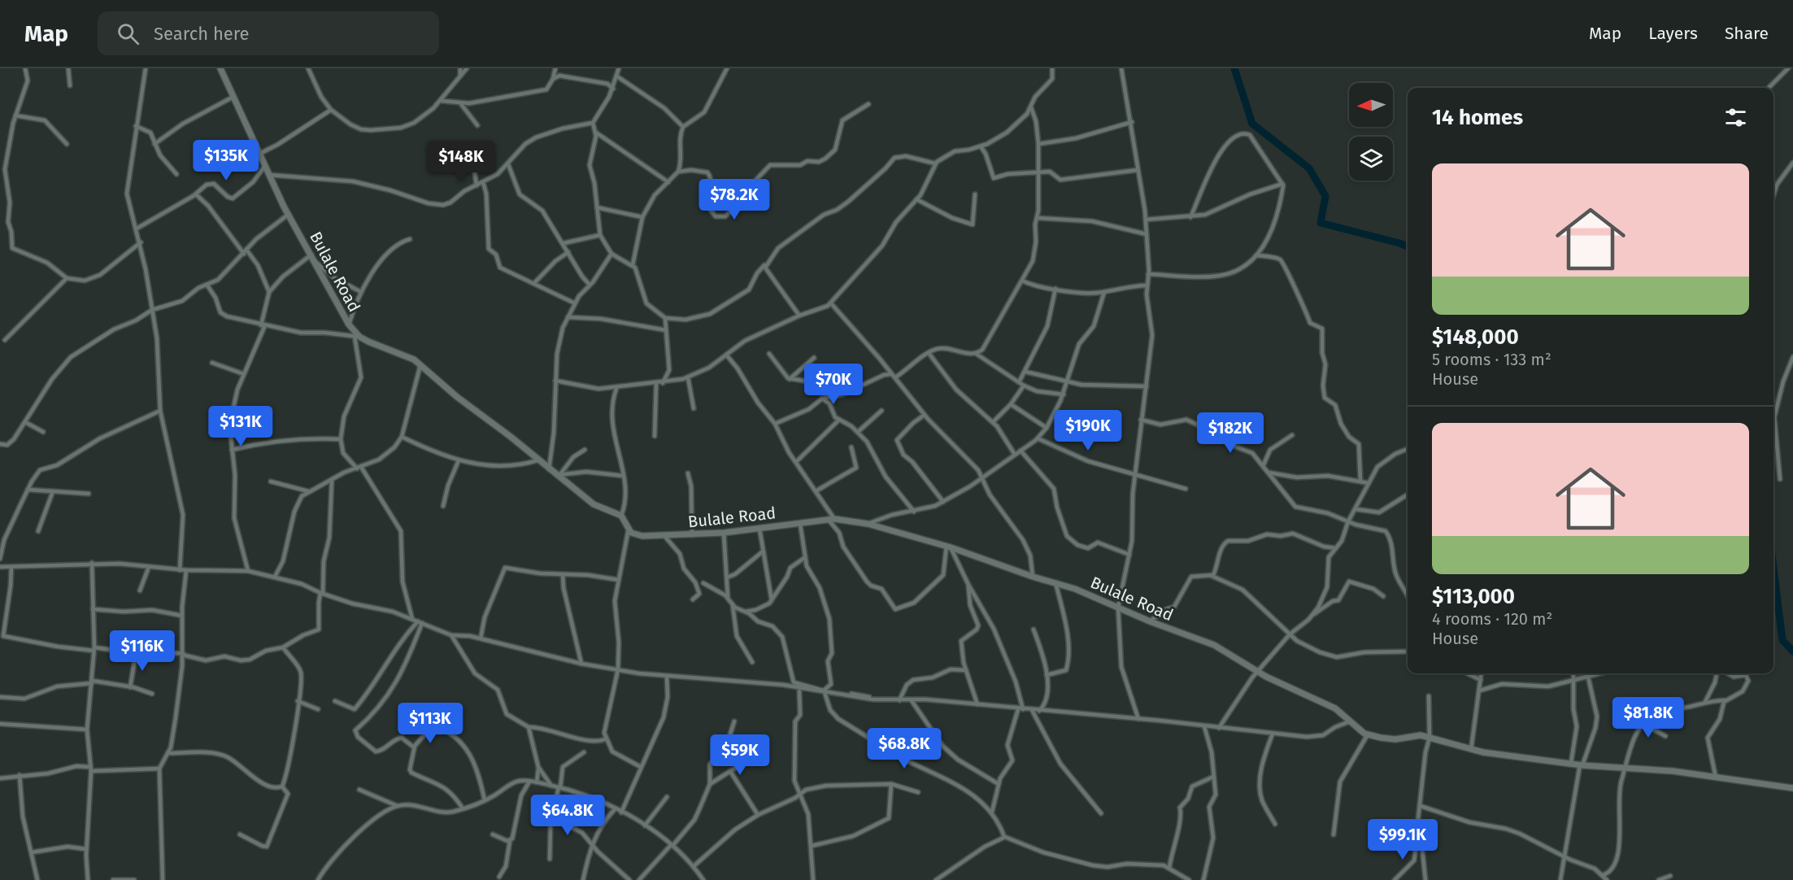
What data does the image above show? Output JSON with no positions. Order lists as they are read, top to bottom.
{
  "streets": {
    "street": ["Bulale Road"]
  },
  "north": "left",
  "page": {
    "header": "Map",
    "search": "Search here",
    "nav": ["Map", "Layers", "Share"],
    "heading": "14 homes",
    "price": [
      "$135K",
      "$148K",
      "$78.2K",
      "$70K",
      "$131K",
      "$190K",
      "$182K",
      "$116K",
      "$81.8K",
      "$113K",
      "$68.8K",
      "$59K",
      "$64.8K",
      "$99.1K"
    ],
    "list": [
      {
        "name": "$148,000",
        "note": "5 rooms · 133 m² · House"
      },
      {
        "name": "$113,000",
        "note": "4 rooms · 120 m² · House"
      }
    ]
  }
}
